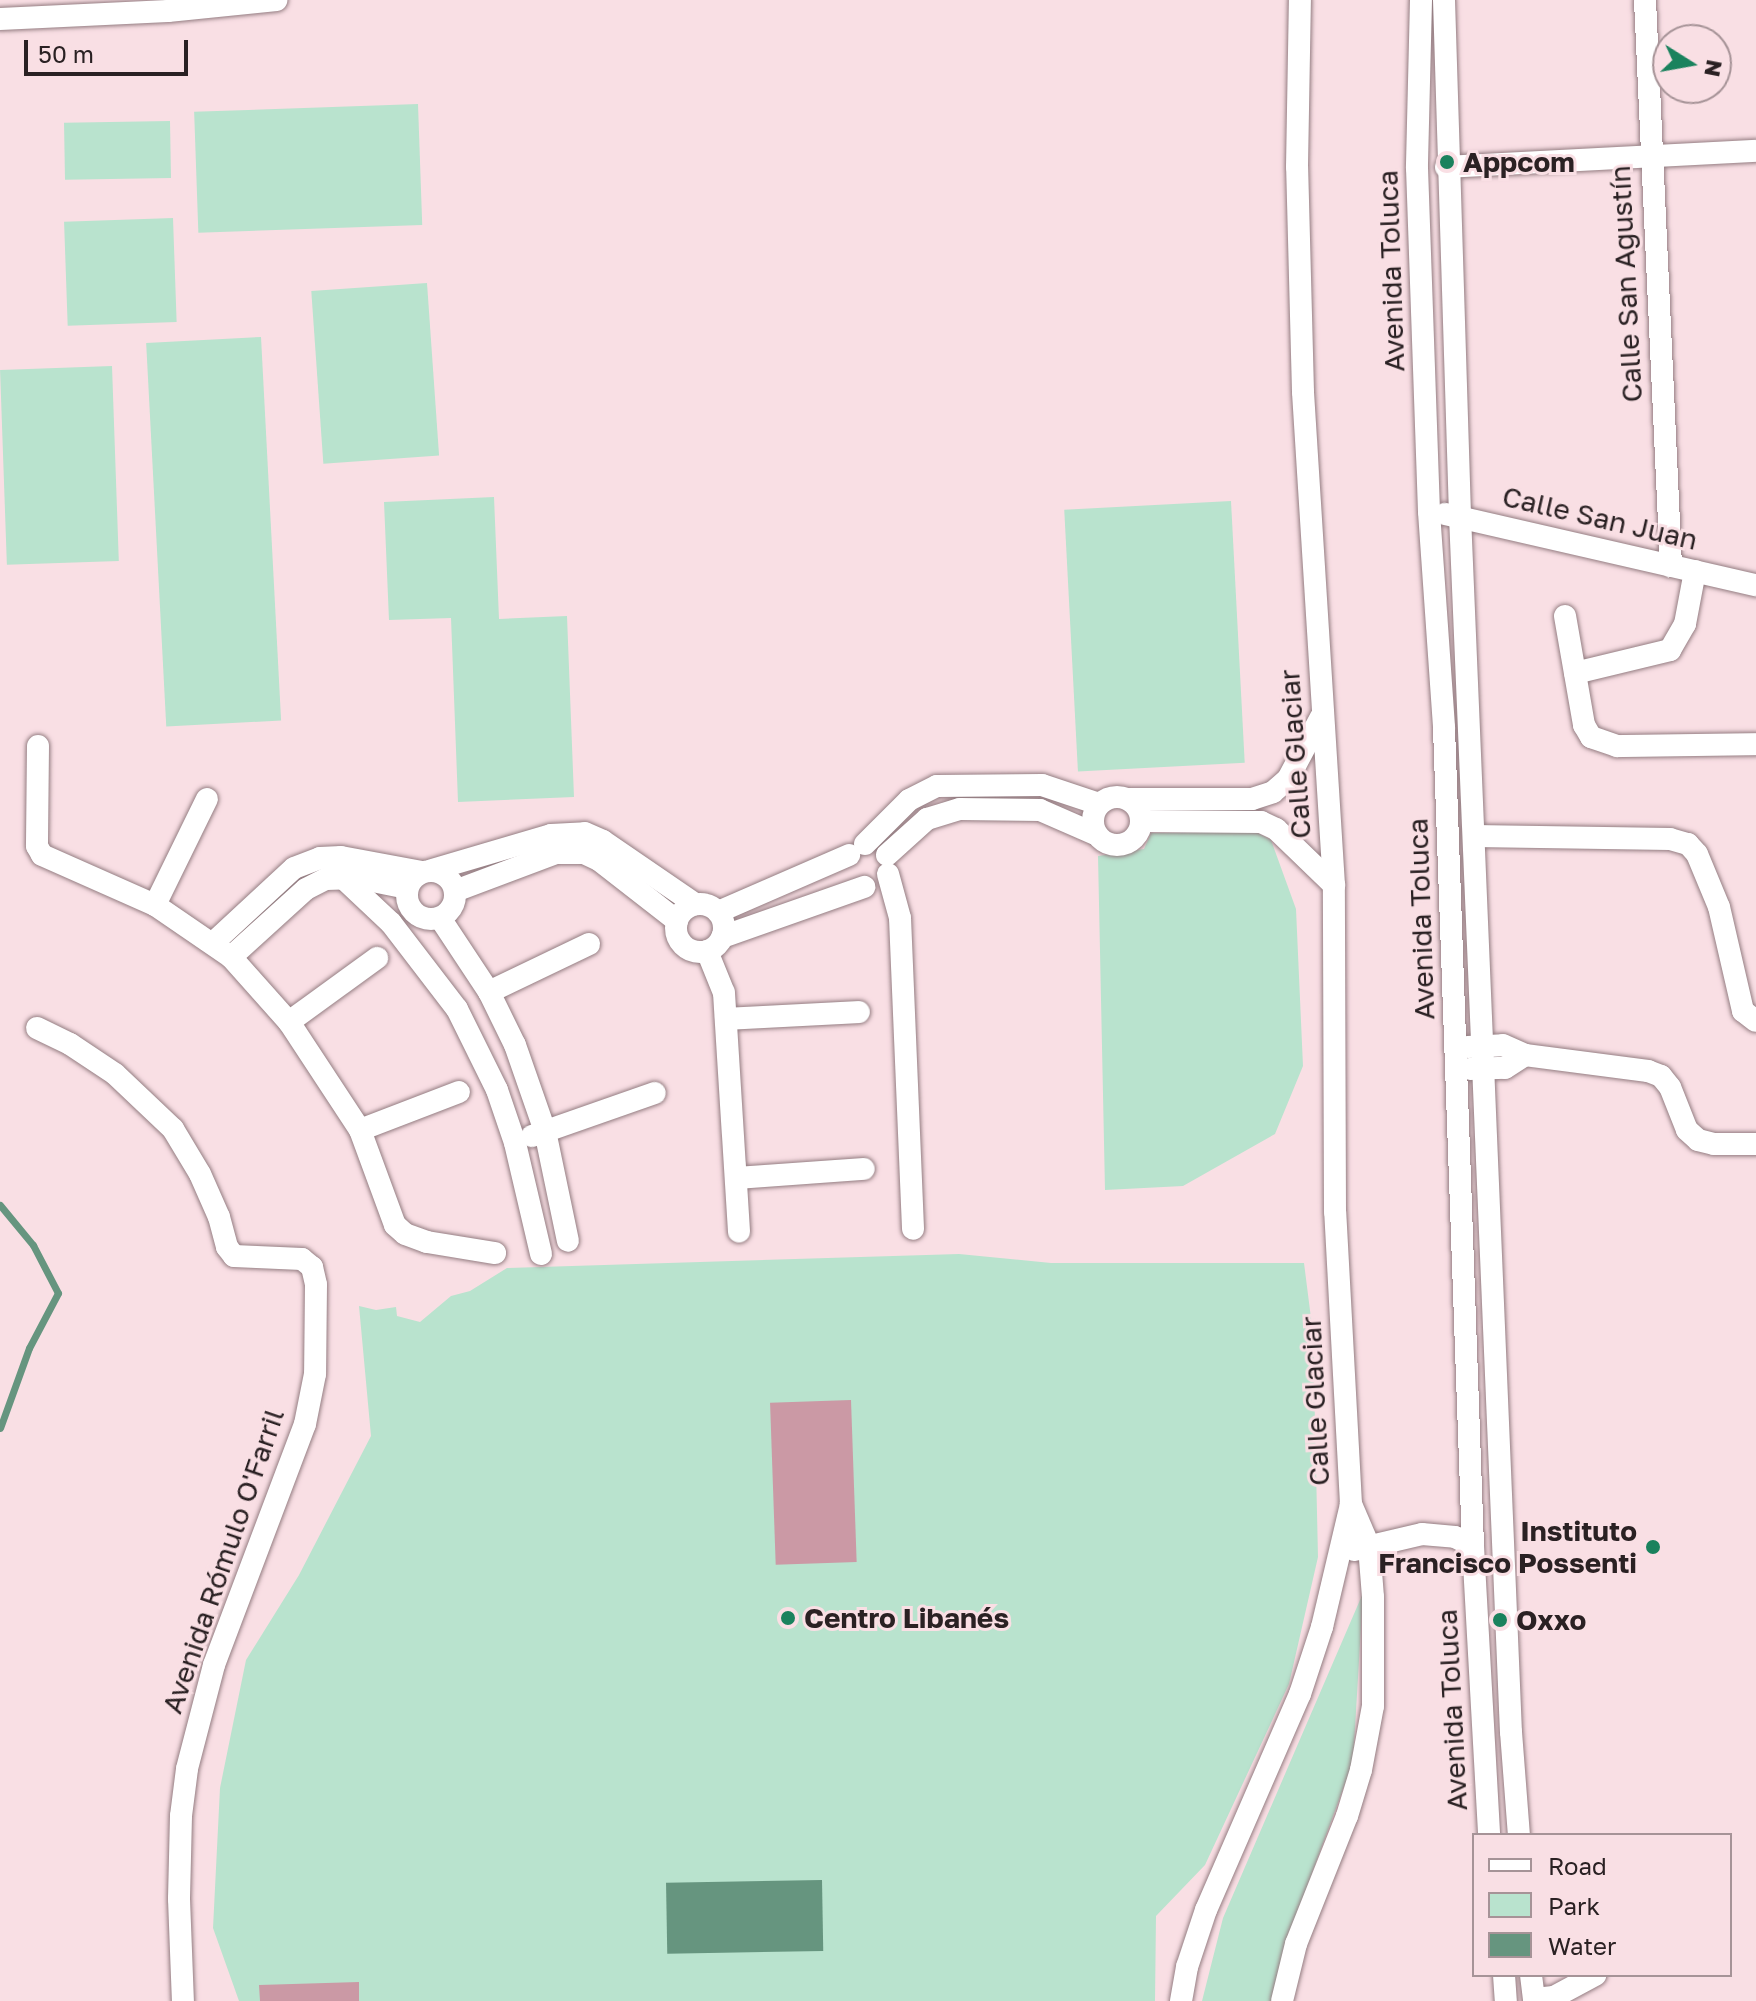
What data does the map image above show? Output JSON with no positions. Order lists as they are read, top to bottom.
{
  "streets": {
    "street": [
      "Avenida Toluca",
      "Calle San Agustín",
      "Calle San Juan",
      "Calle Glaciar",
      "Avenida Rómulo O'Farril"
    ]
  },
  "crossings": [
    ["Avenida Toluca", "Calle San Juan"],
    ["Calle San Agustín", "Calle San Juan"]
  ],
  "places": [
    "Appcom",
    "Instituto Francisco Possenti",
    "Centro Libanés",
    "Oxxo"
  ],
  "legend": ["Road", "Park", "Water"],
  "scale_bar": "50 m",
  "north": "right"
}
